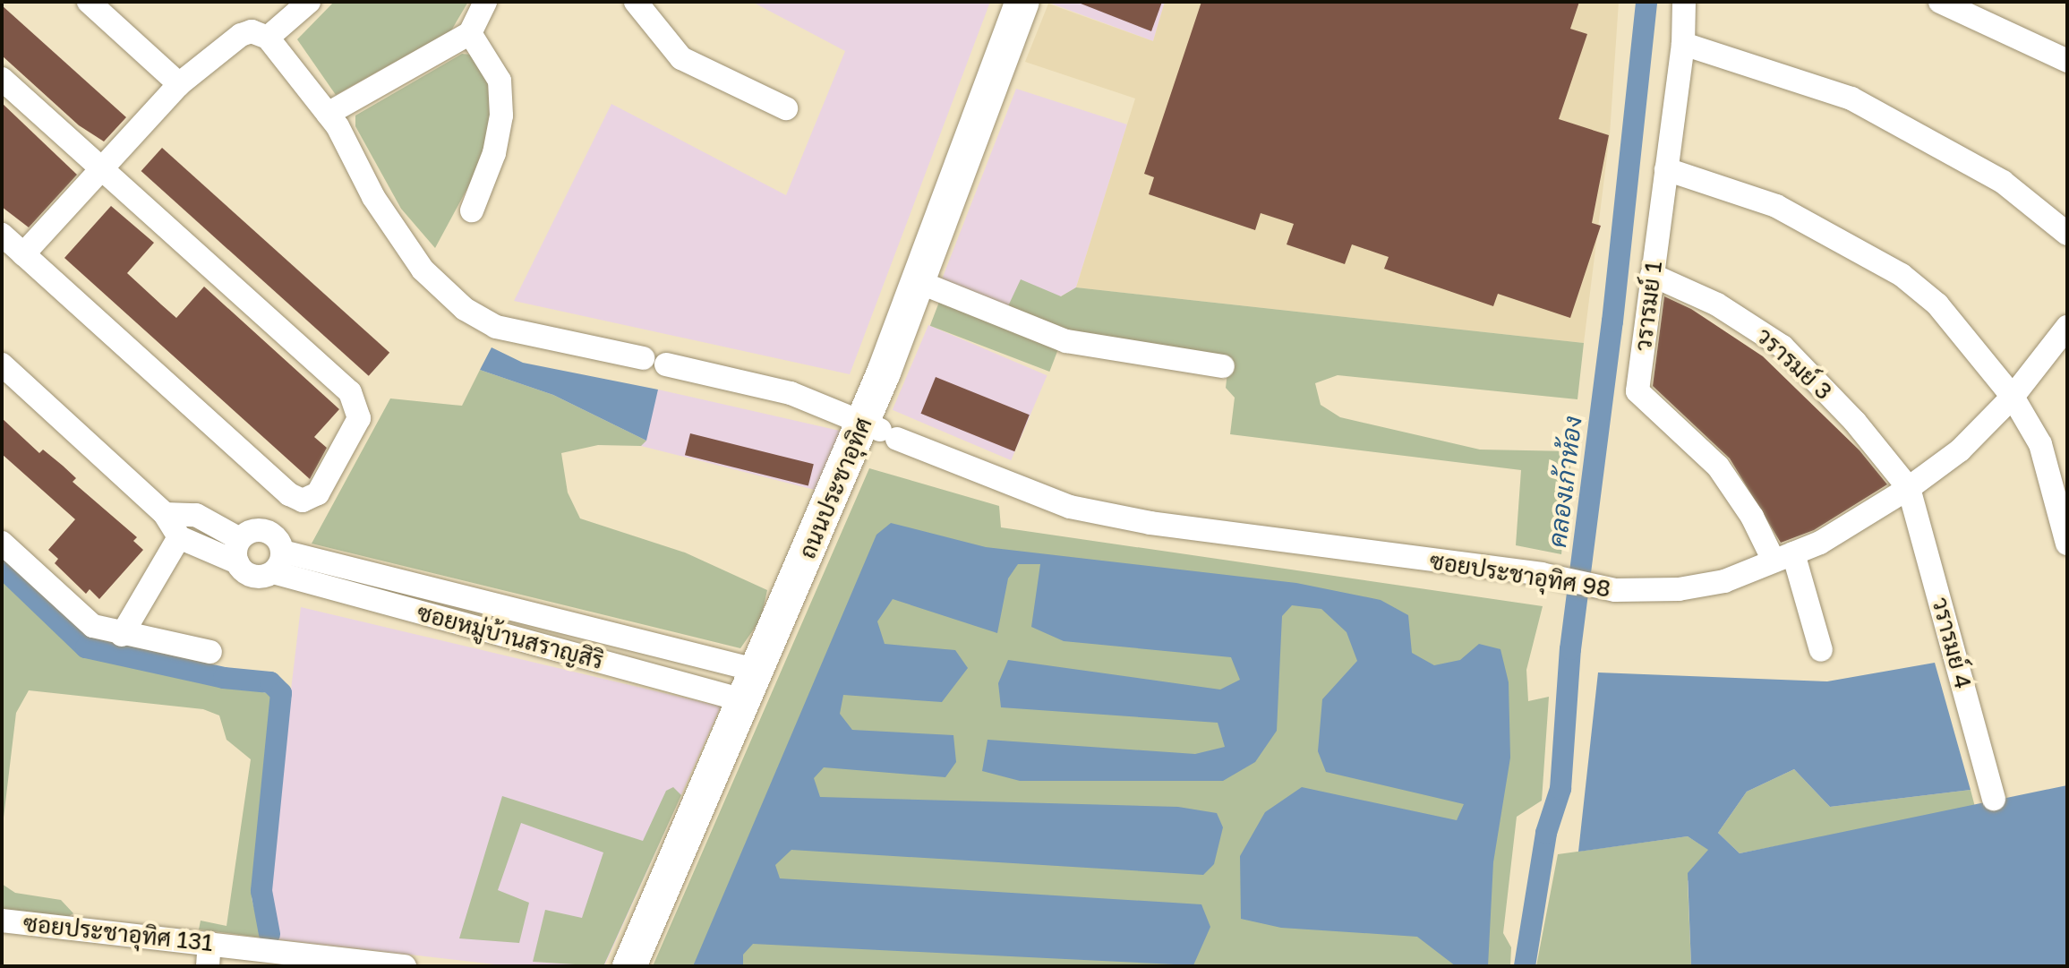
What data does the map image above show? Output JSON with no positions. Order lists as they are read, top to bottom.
{
  "streets": {
    "main road": ["ถนนประชาอุทิศ"],
    "street": [
      "วรารมย์ 1",
      "วรารมย์ 3",
      "ซอยประชาอุทิศ 98",
      "ซอยหมู่บ้านสราญสิริ",
      "วรารมย์ 4",
      "ซอยประชาอุทิศ 131"
    ]
  },
  "crossings": [
    ["วรารมย์ 1", "วรารมย์ 3"],
    ["วรารมย์ 1", "ซอยประชาอุทิศ 98"],
    ["วรารมย์ 3", "ซอยประชาอุทิศ 98"],
    ["วรารมย์ 3", "วรารมย์ 4"],
    ["ถนนประชาอุทิศ", "ซอยประชาอุทิศ 98"],
    ["ถนนประชาอุทิศ", "ซอยหมู่บ้านสราญสิริ"],
    ["ซอยประชาอุทิศ 98", "วรารมย์ 4"]
  ],
  "water": ["คลองเก้าห้อง"]
}
